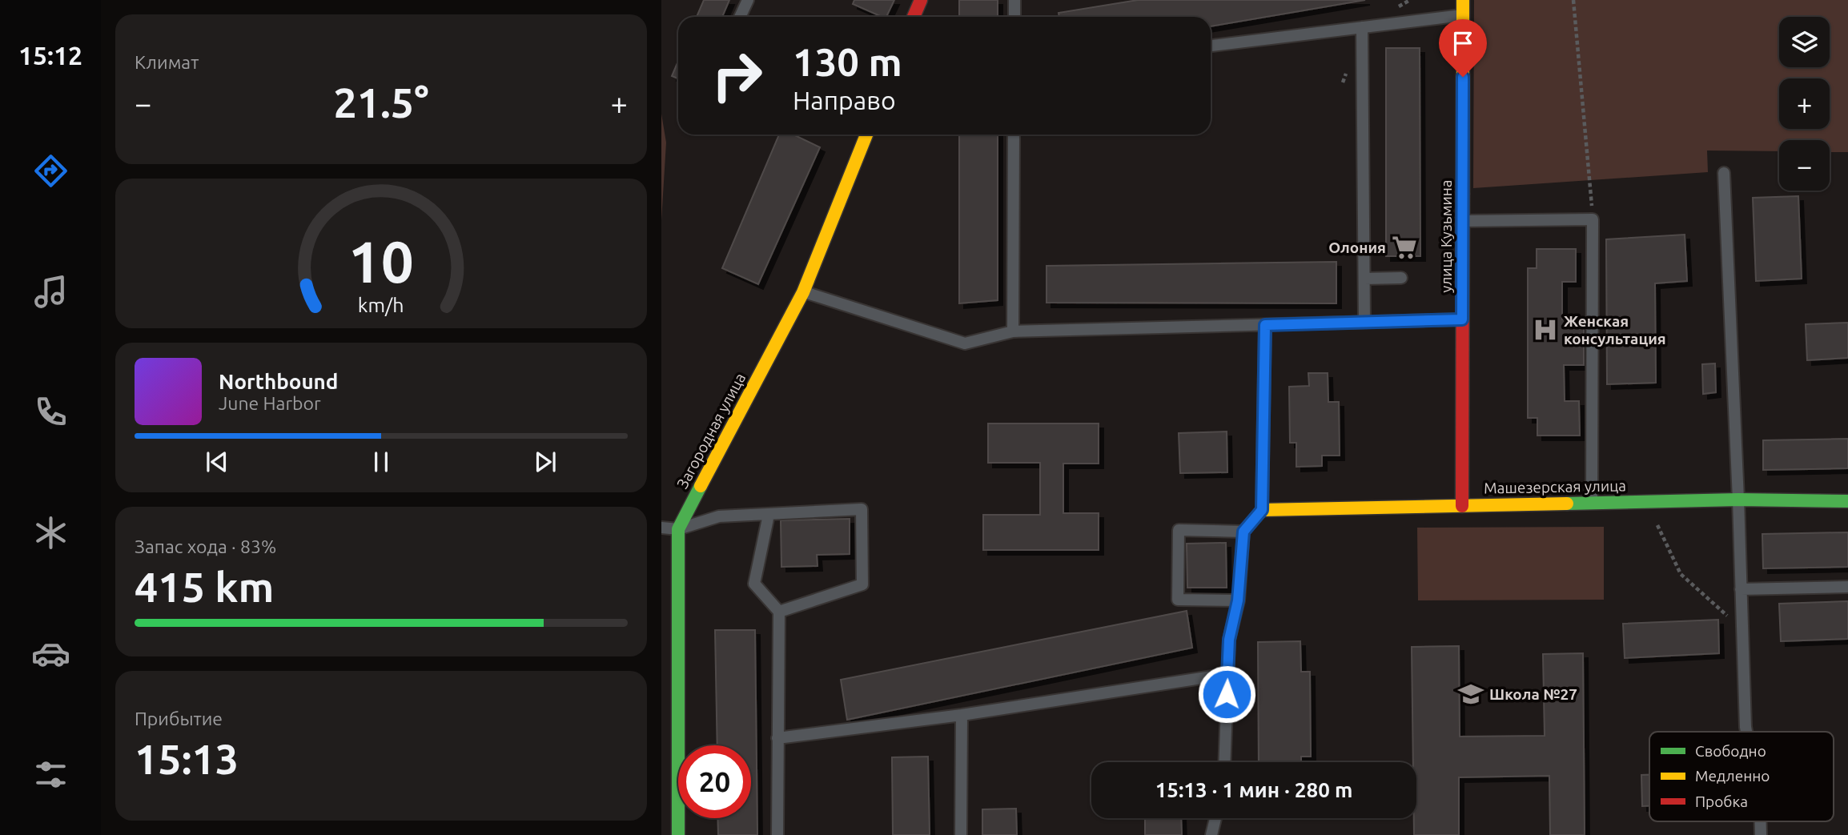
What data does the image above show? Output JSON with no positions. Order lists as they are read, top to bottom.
{
  "streets": {
    "street": ["улица Кузьмина", "Загородная улица", "Машезерская улица"]
  },
  "crossings": [
    ["улица Кузьмина", "Машезерская улица"]
  ],
  "places": {
    "supermarket": ["Олония"],
    "hospital": ["Женская консультация"],
    "school or university": ["Школа №27"]
  },
  "legend": ["Свободно", "Медленно", "Пробка"],
  "page": {
    "tabs": "15:12",
    "tile": [
      "Климат",
      ["Запас хода · 83%", "415 km"],
      ["Прибытие", "15:13"]
    ],
    "map_buttons": ["+", "−"],
    "turn": ["130 m", "Направо"],
    "heat": ["−", "21.5°", "+"],
    "song": ["Northbound", "June Harbor"],
    "limit": "20",
    "trip": "15:13 · 1 мин · 280 m",
    "gauge": ["10", "km/h"]
  }
}
